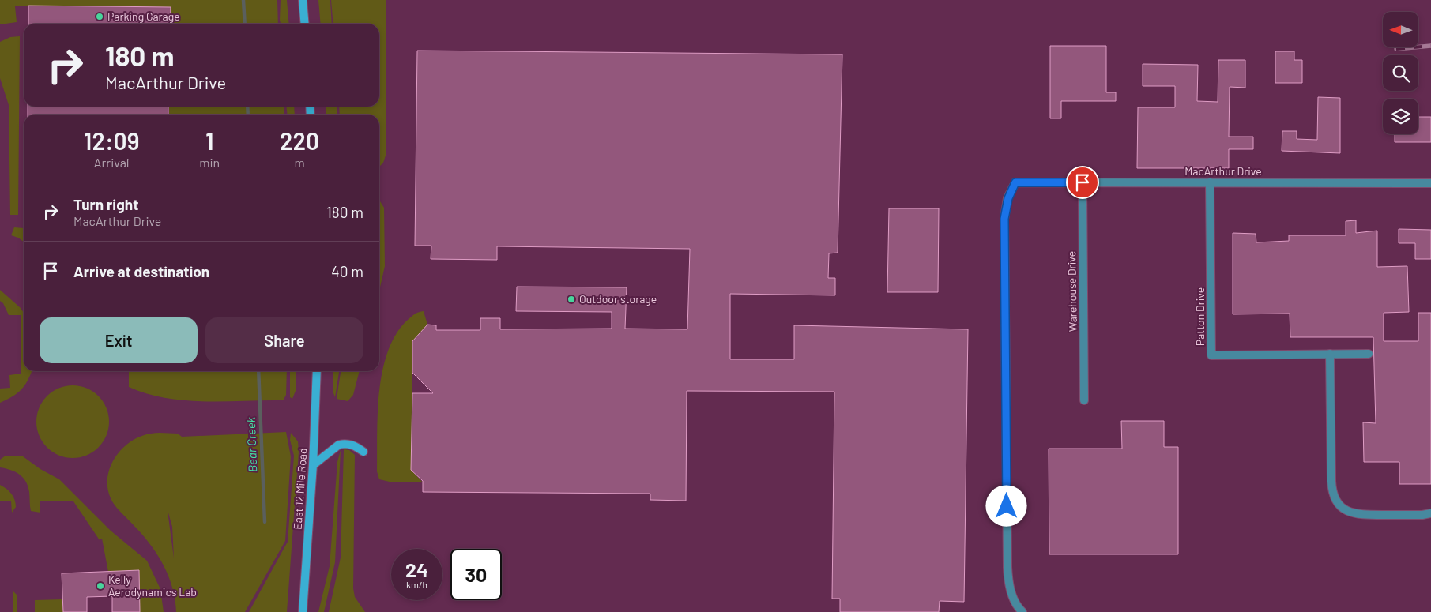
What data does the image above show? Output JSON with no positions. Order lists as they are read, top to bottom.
{
  "streets": {
    "main road": ["East 12 Mile Road"],
    "street": ["MacArthur Drive", "Warehouse Drive", "Patton Drive"]
  },
  "crossings": [
    ["MacArthur Drive", "Warehouse Drive"],
    ["MacArthur Drive", "Patton Drive"]
  ],
  "water": ["Bear Creek"],
  "places": ["Parking Garage", "Outdoor storage", "Kelly Aerodynamics Lab"],
  "north": "left",
  "page": {
    "turn": ["180 m", "MacArthur Drive"],
    "eta": [
      "12:09",
      "Arrival",
      "1",
      "min",
      "220",
      "m"
    ],
    "list": [
      {
        "name": "Turn right",
        "note": "MacArthur Drive",
        "value": "180 m"
      },
      {
        "name": "Arrive at destination",
        "value": "40 m"
      }
    ],
    "buttons": ["Exit", "Share"],
    "speed": "24 km/h",
    "limit": "30"
  }
}
